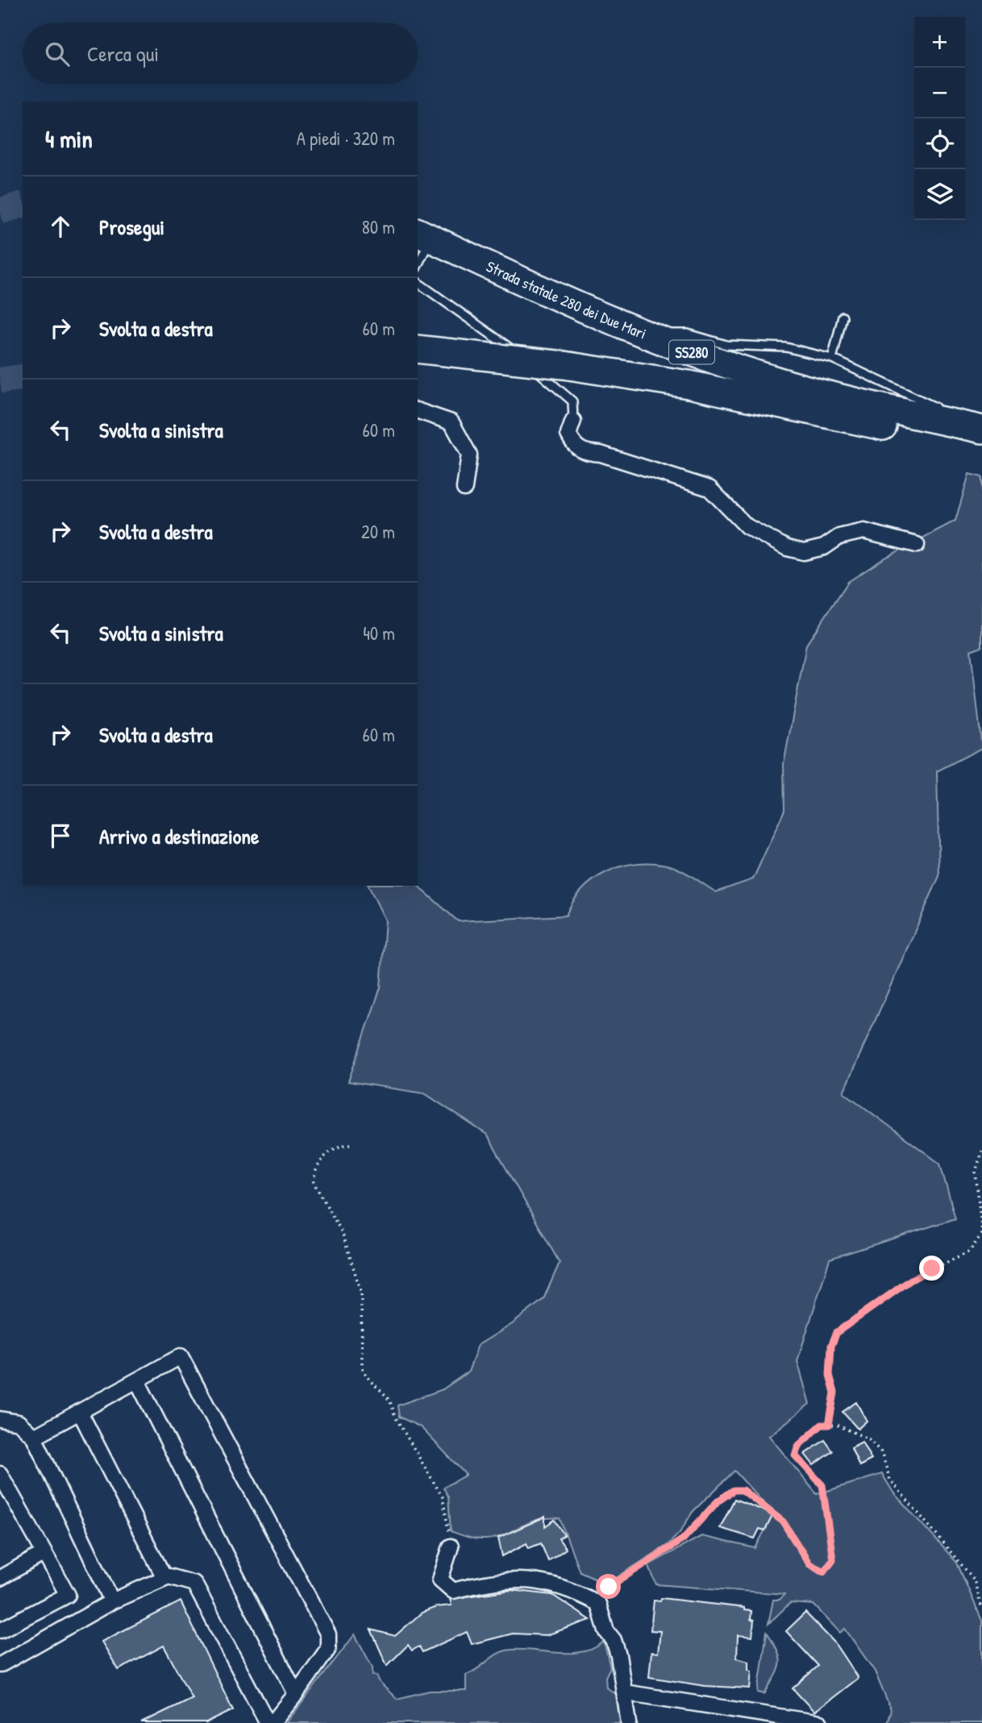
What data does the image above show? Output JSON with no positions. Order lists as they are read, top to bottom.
{
  "streets": {
    "highway": ["Strada statale 280 dei Due Mari", "SS280"]
  },
  "page": {
    "map_buttons": ["+", "−"],
    "search": "Cerca qui",
    "heading": ["4 min", "A piedi · 320 m"],
    "list": [
      ["Prosegui", "80 m"],
      ["Svolta a destra", "60 m"],
      ["Svolta a sinistra", "60 m"],
      ["Svolta a destra", "20 m"],
      ["Svolta a sinistra", "40 m"],
      ["Svolta a destra", "60 m"],
      "Arrivo a destinazione"
    ]
  }
}
